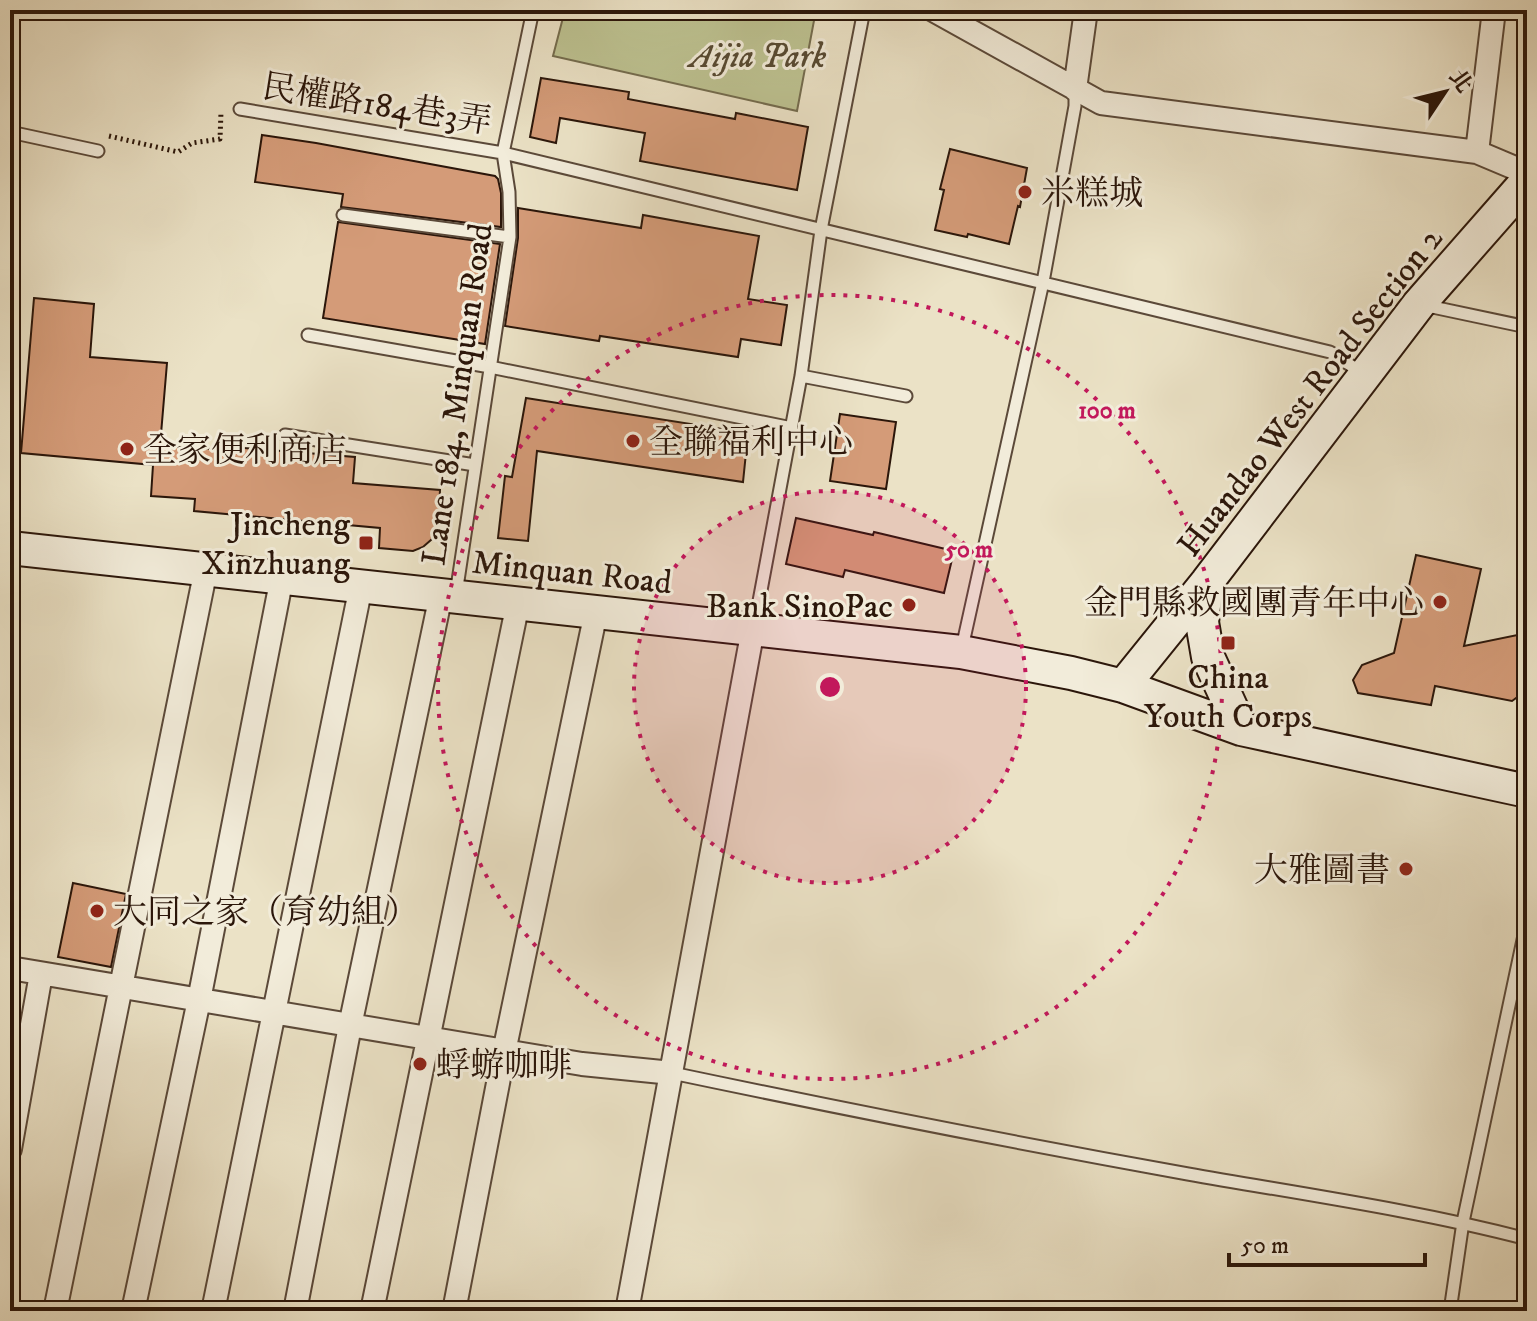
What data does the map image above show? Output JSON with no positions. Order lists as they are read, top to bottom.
{
  "streets": {
    "main road": ["Huandao West Road Section 2", "Minquan Road"],
    "lane": ["民權路184巷3弄", "Lane 184, Minquan Road"]
  },
  "crossings": [
    ["民權路184巷3弄", "Huandao West Road Section 2"],
    ["民權路184巷3弄", "Lane 184, Minquan Road"],
    ["Huandao West Road Section 2", "Minquan Road"],
    ["Lane 184, Minquan Road", "Minquan Road"]
  ],
  "parks": ["Aijia Park"],
  "places": {
    "other": [
      "米糕城",
      "全聯福利中心",
      "全家便利商店",
      "金門縣救國團青年中心",
      "Bank SinoPac",
      "大雅圖書",
      "大同之家（育幼組）",
      "蜉蝣咖啡"
    ],
    "transit": ["Jincheng Xinzhuang", "China Youth Corps"]
  },
  "scale_bar": "50 m",
  "north": "top right",
  "rings": ["100 m", "50 m"]
}
